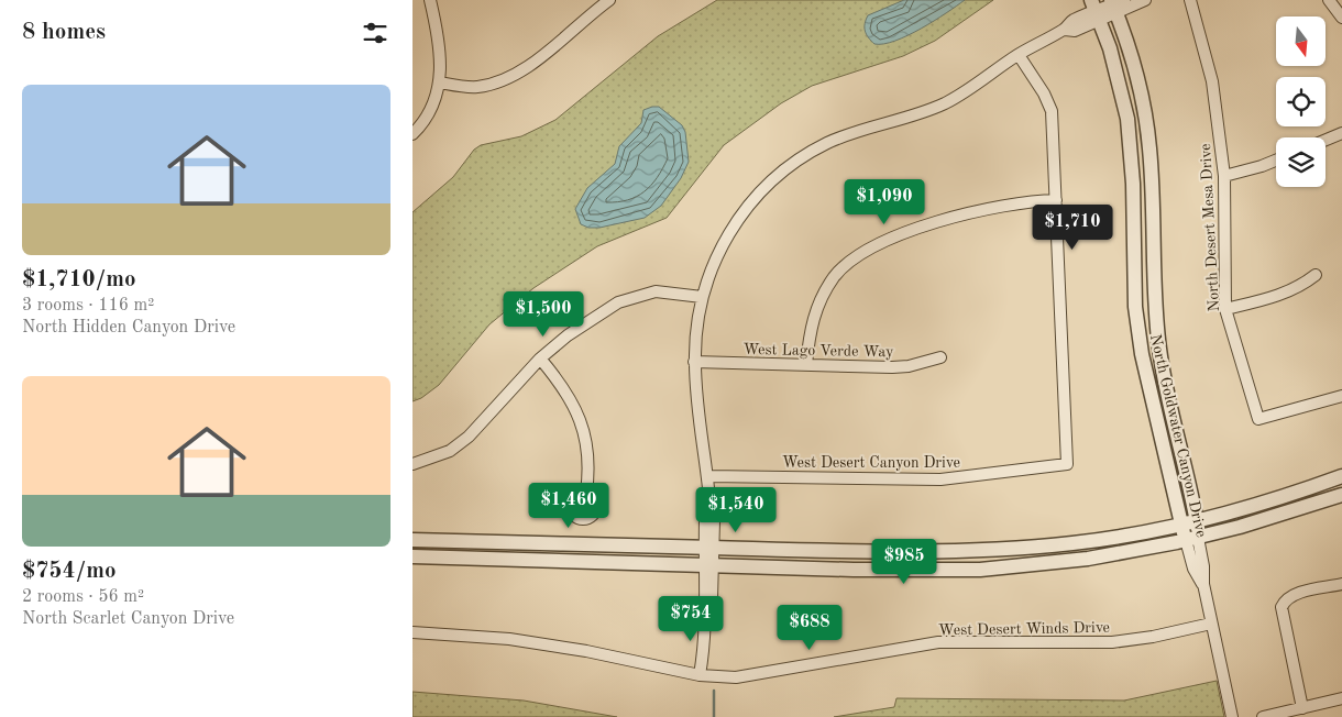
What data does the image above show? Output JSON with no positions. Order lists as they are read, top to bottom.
{
  "streets": {
    "street": [
      "North Desert Mesa Drive",
      "West Lago Verde Way",
      "North Goldwater Canyon Drive",
      "West Desert Canyon Drive",
      "West Desert Winds Drive"
    ]
  },
  "crossings": [
    ["North Goldwater Canyon Drive", "West Desert Winds Drive"]
  ],
  "north": "bottom",
  "page": {
    "heading": "8 homes",
    "list": [
      {
        "name": "$1,710/mo",
        "note": "3 rooms · 116 m² · North Hidden Canyon Drive"
      },
      {
        "name": "$754/mo",
        "note": "2 rooms · 56 m² · North Scarlet Canyon Drive"
      }
    ],
    "price": [
      "$1,090",
      "$1,710",
      "$1,500",
      "$1,460",
      "$1,540",
      "$985",
      "$754",
      "$688"
    ]
  }
}
